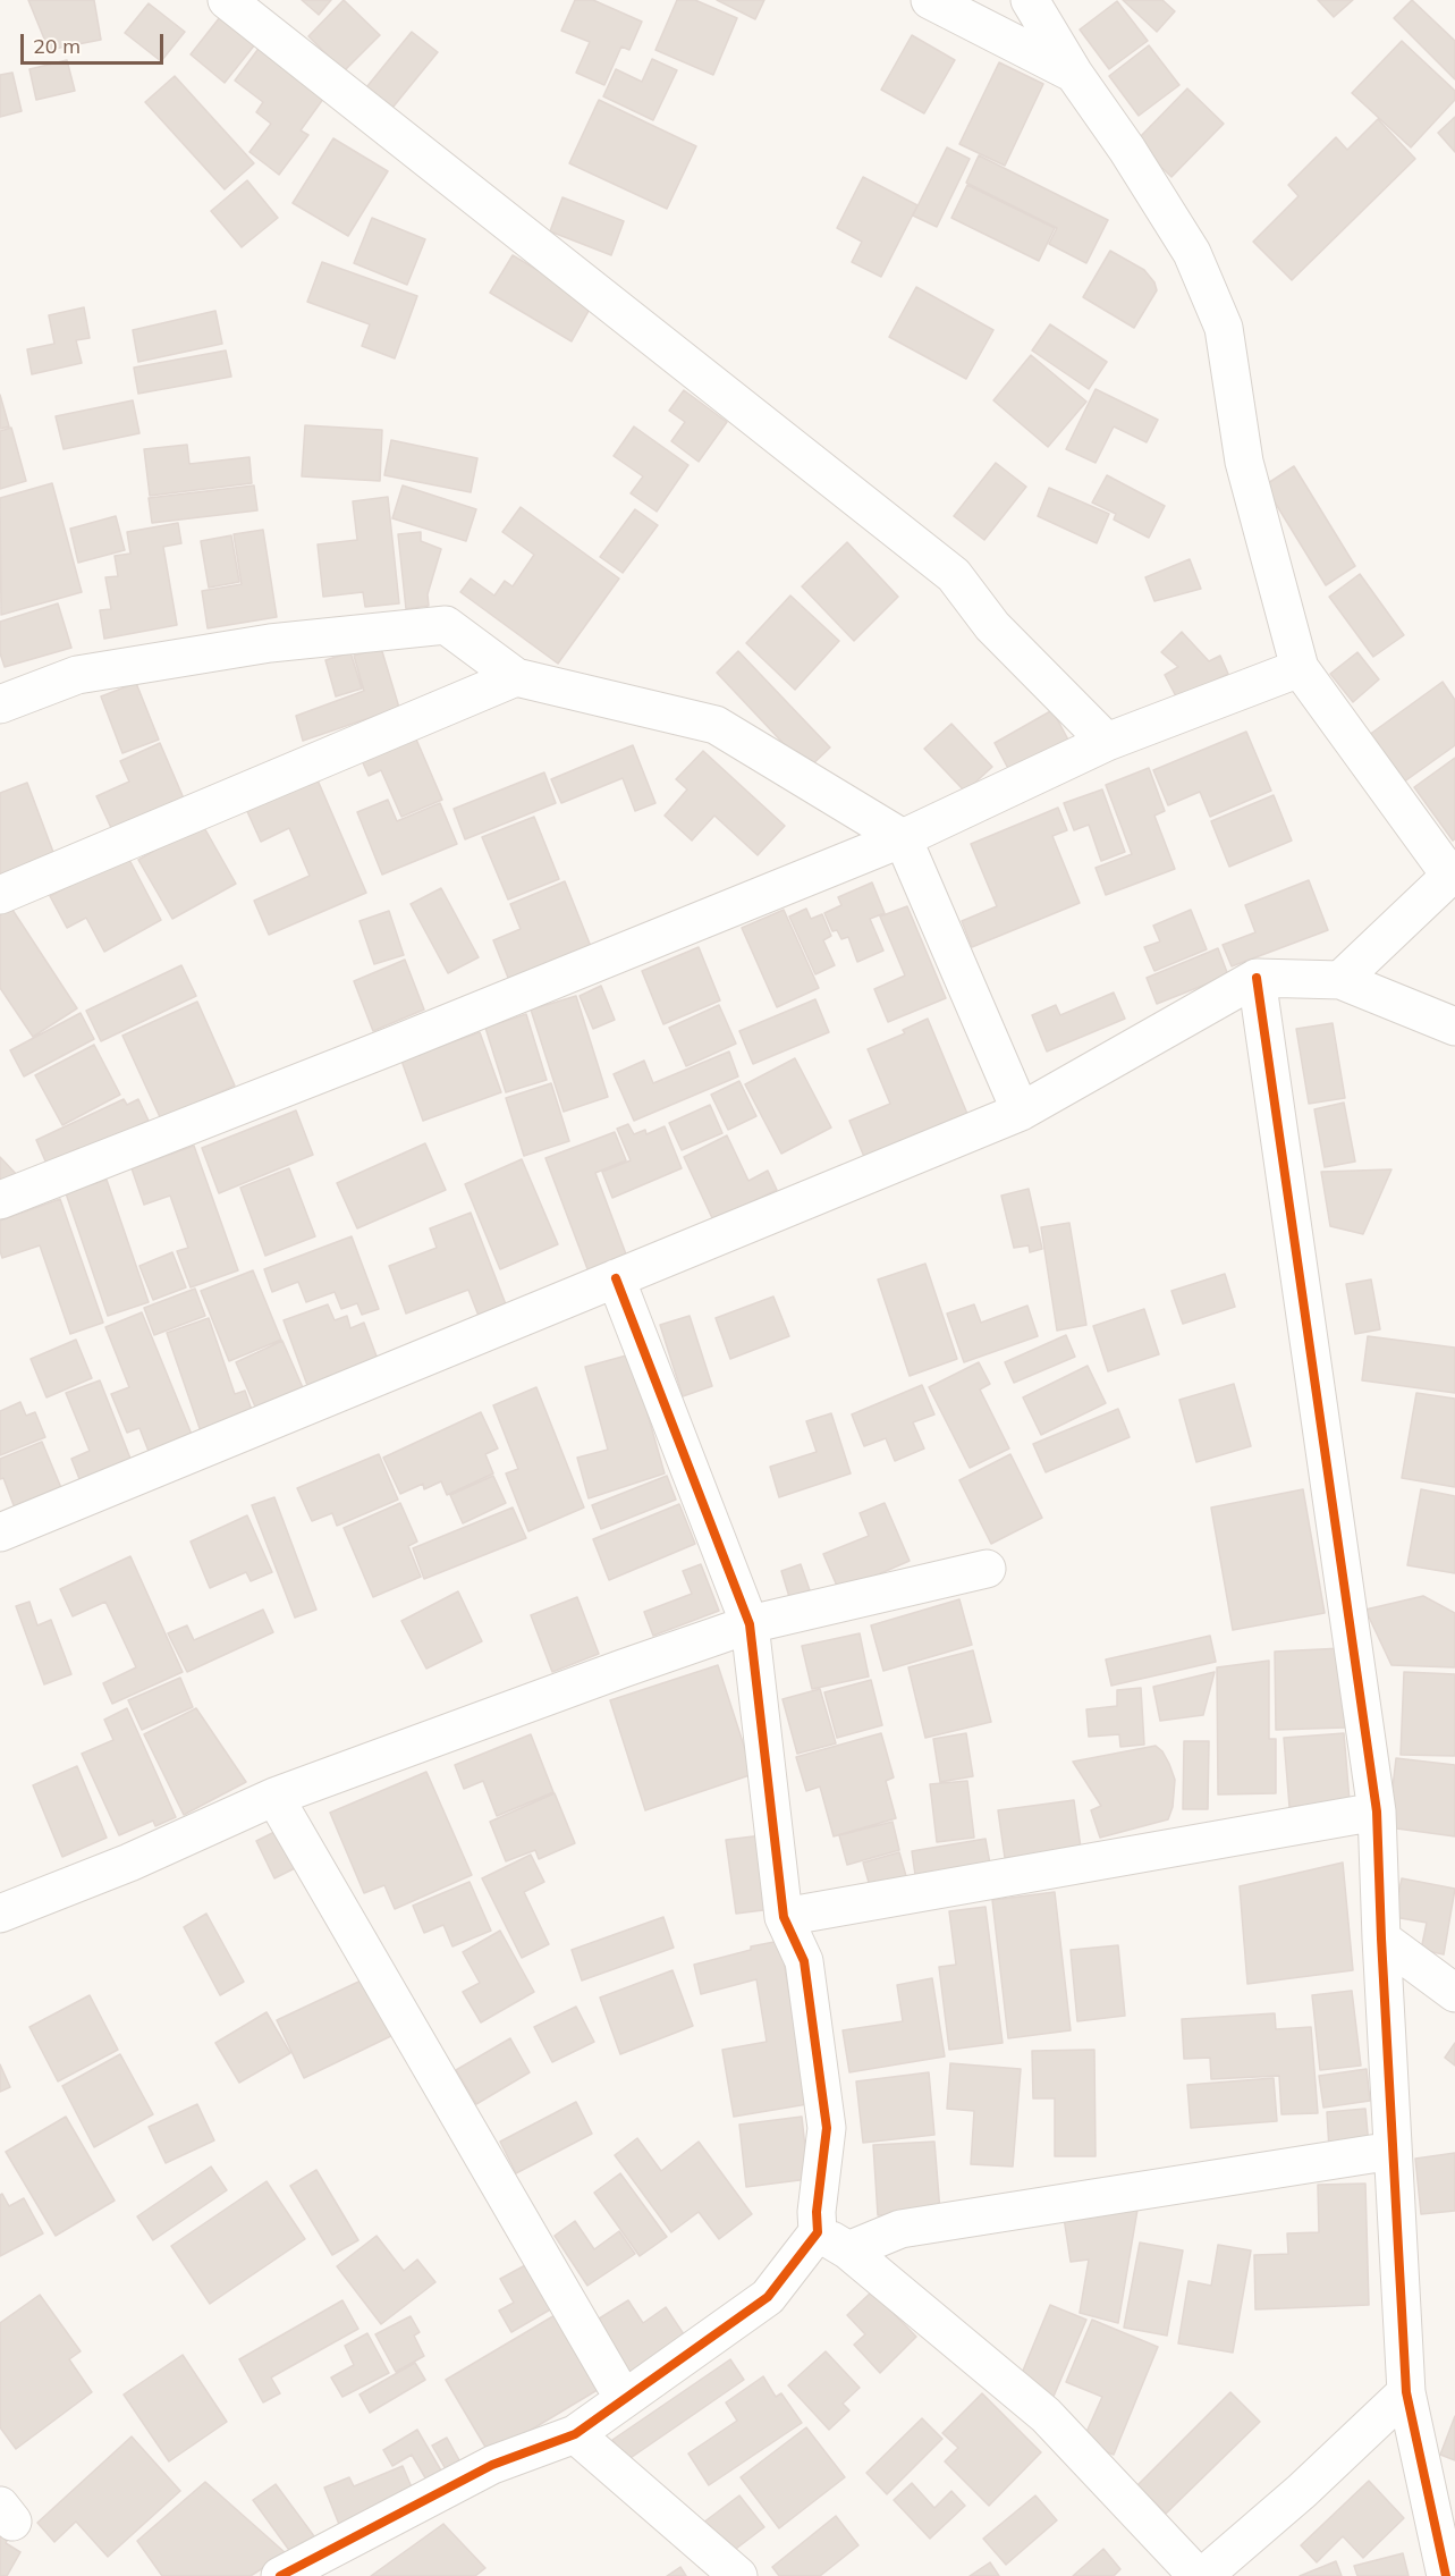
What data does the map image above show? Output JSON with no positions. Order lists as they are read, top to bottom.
{
  "scale_bar": "20 m"
}
